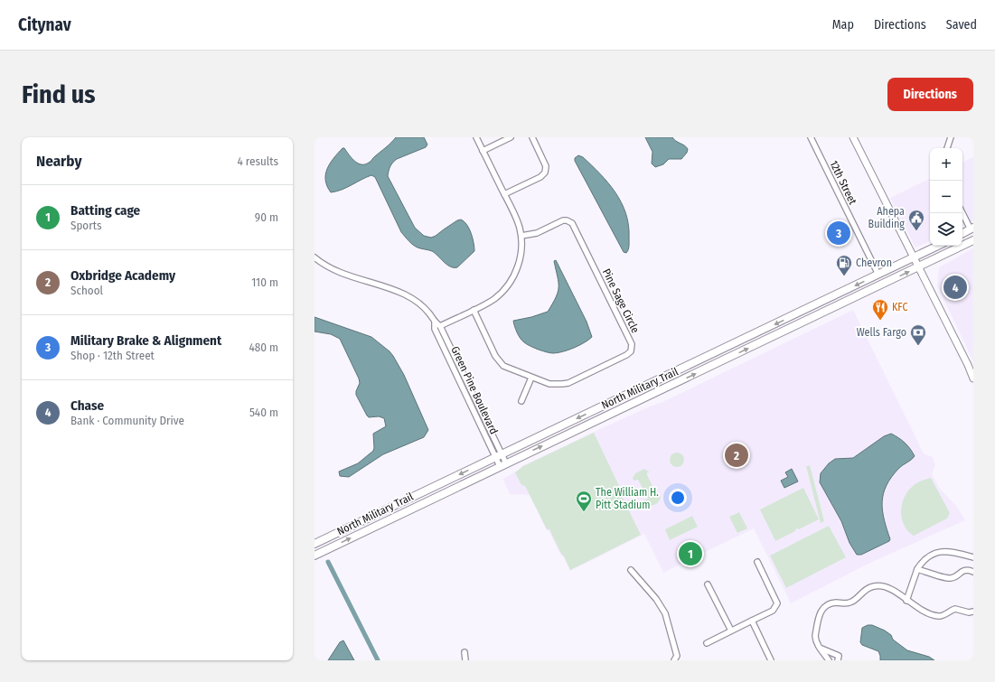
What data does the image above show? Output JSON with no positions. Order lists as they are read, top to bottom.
{
  "streets": {
    "main road": ["North Military Trail"],
    "street": ["12th Street", "Pine Sage Circle", "Green Pine Boulevard"]
  },
  "crossings": [
    ["12th Street", "North Military Trail"],
    ["North Military Trail", "Green Pine Boulevard"]
  ],
  "places": {
    "public building": ["Ahepa Building"],
    "fuel station": ["Chevron"],
    "restaurant": ["KFC"],
    "bank": ["Wells Fargo"],
    "sports": ["The William H. Pitt Stadium"]
  },
  "page": {
    "header": "Citynav",
    "nav": ["Map", "Directions", "Saved"],
    "buttons": "Directions",
    "title": "Find us",
    "heading": ["Nearby", "4 results"],
    "map_buttons": ["+", "−"],
    "list": [
      {
        "mark": "1",
        "name": "Batting cage",
        "note": "Sports",
        "value": "90 m"
      },
      {
        "mark": "2",
        "name": "Oxbridge Academy",
        "note": "School",
        "value": "110 m"
      },
      {
        "mark": "3",
        "name": "Military Brake & Alignment",
        "note": "Shop · 12th Street",
        "value": "480 m"
      },
      {
        "mark": "4",
        "name": "Chase",
        "note": "Bank · Community Drive",
        "value": "540 m"
      }
    ],
    "pins": [
      "3",
      "4",
      "2",
      "1"
    ]
  }
}
